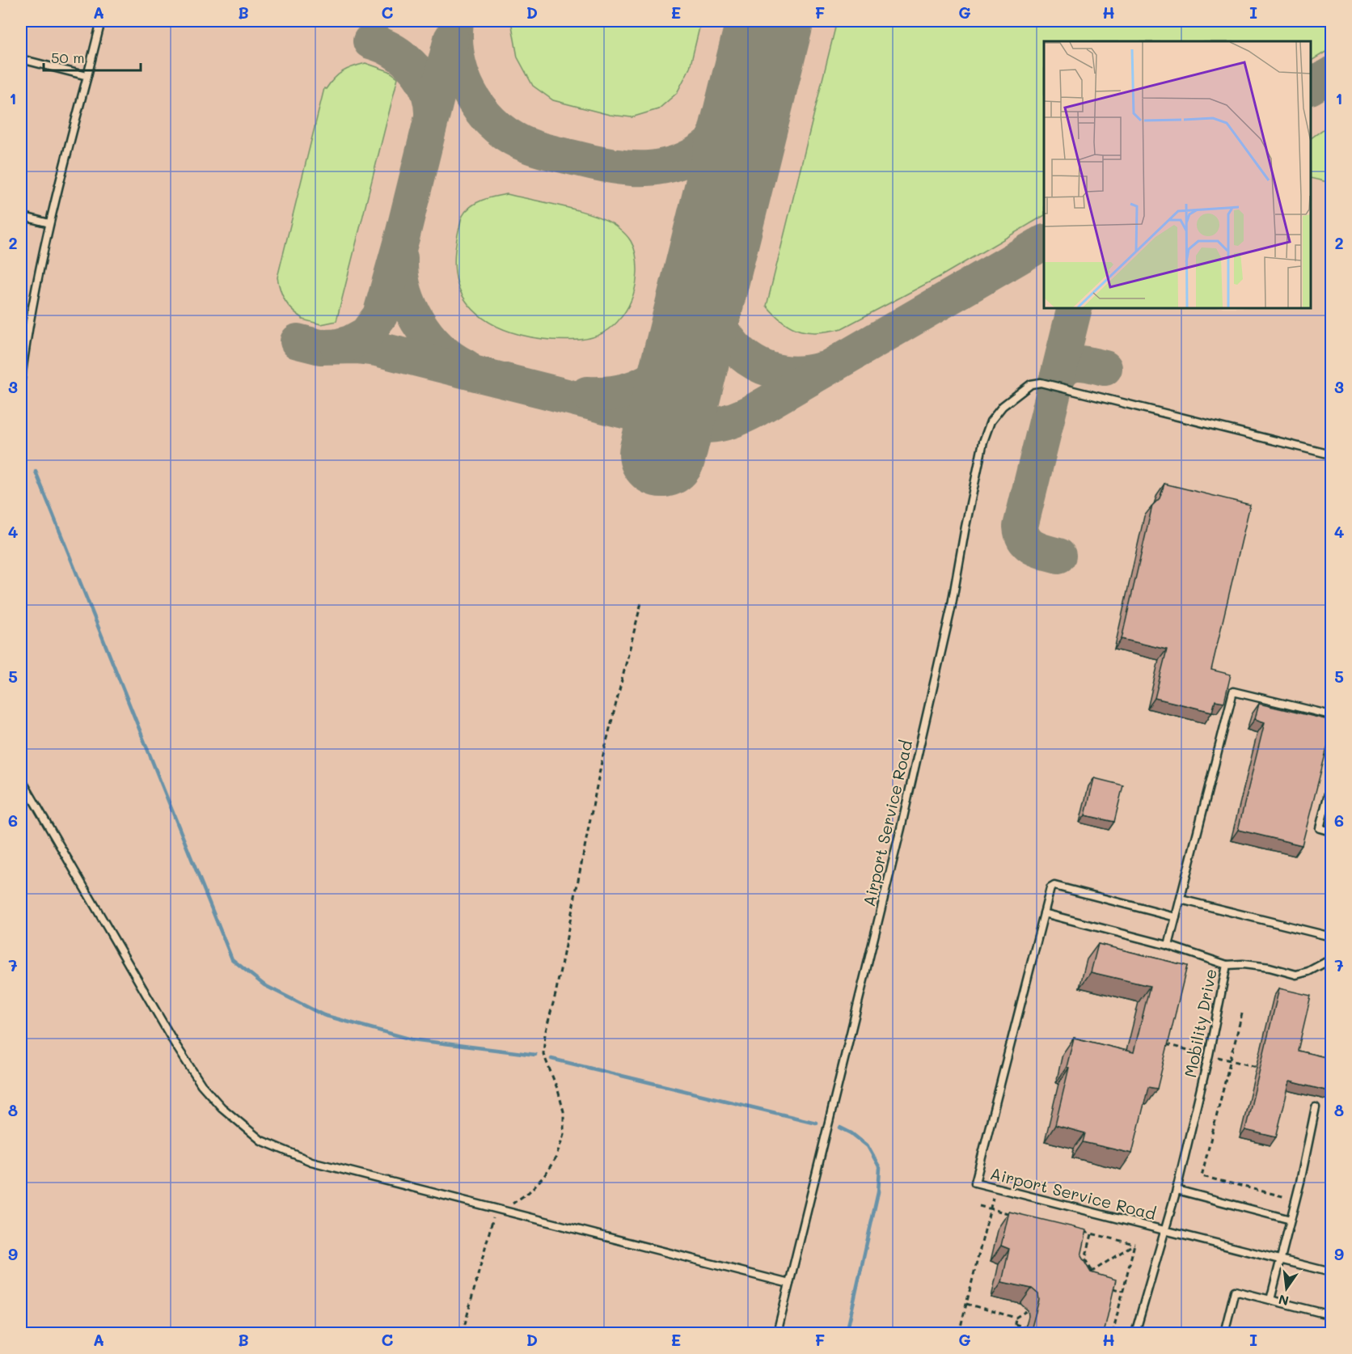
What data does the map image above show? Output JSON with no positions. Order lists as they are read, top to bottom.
{
  "streets": {
    "lane": ["Airport Service Road", "Mobility Drive"]
  },
  "crossings": [
    ["Airport Service Road", "Mobility Drive"]
  ],
  "scale_bar": "50 m",
  "north": "bottom",
  "grid": {
    "columns": [
      "A",
      "B",
      "C",
      "D",
      "E",
      "F",
      "G",
      "H",
      "I"
    ],
    "rows": [
      "1",
      "2",
      "3",
      "4",
      "5",
      "6",
      "7",
      "8",
      "9"
    ]
  }
}
